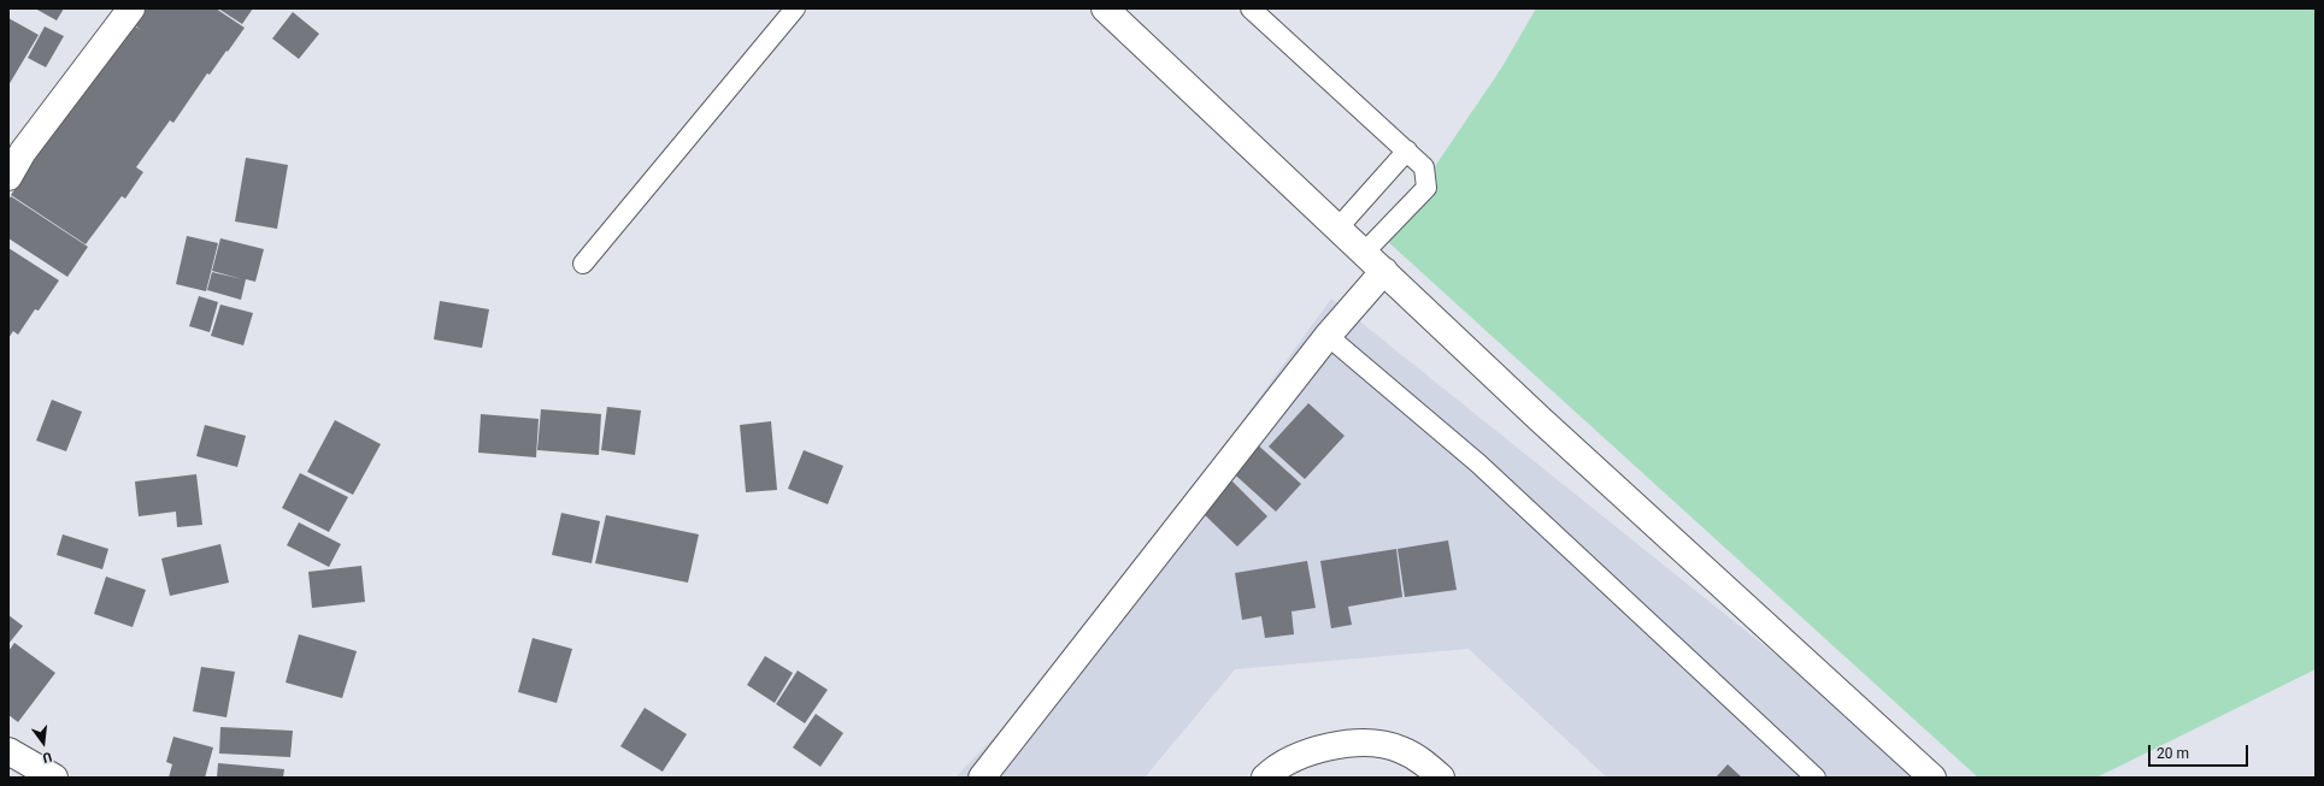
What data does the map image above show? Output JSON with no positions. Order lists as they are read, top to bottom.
{
  "scale_bar": "20 m",
  "north": "bottom"
}
